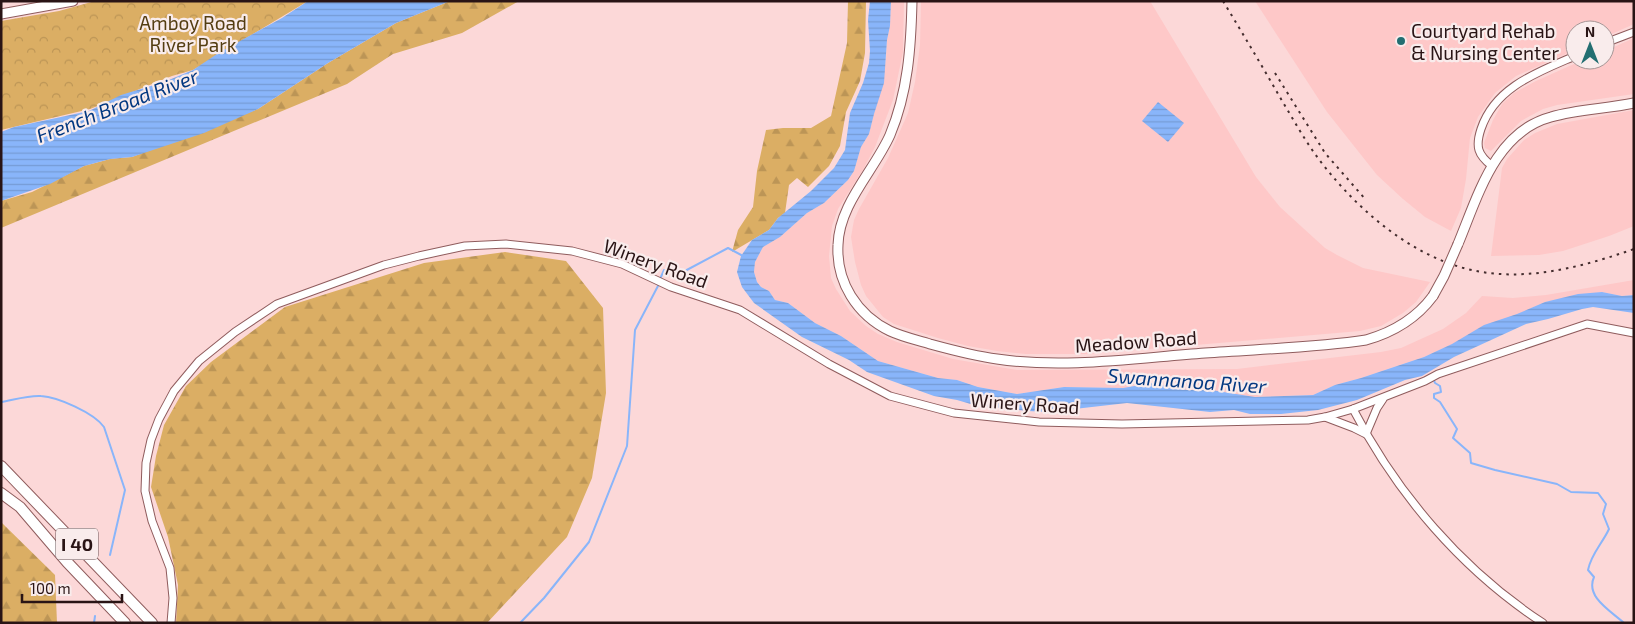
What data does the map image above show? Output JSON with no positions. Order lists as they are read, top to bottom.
{
  "streets": {
    "highway": ["I 40"],
    "main road": ["Meadow Road"],
    "street": ["Winery Road"]
  },
  "water": ["French Broad River", "Swannanoa River"],
  "parks": ["Amboy Road River Park"],
  "places": ["Courtyard Rehab & Nursing Center"],
  "scale_bar": "100 m",
  "north": "top"
}
